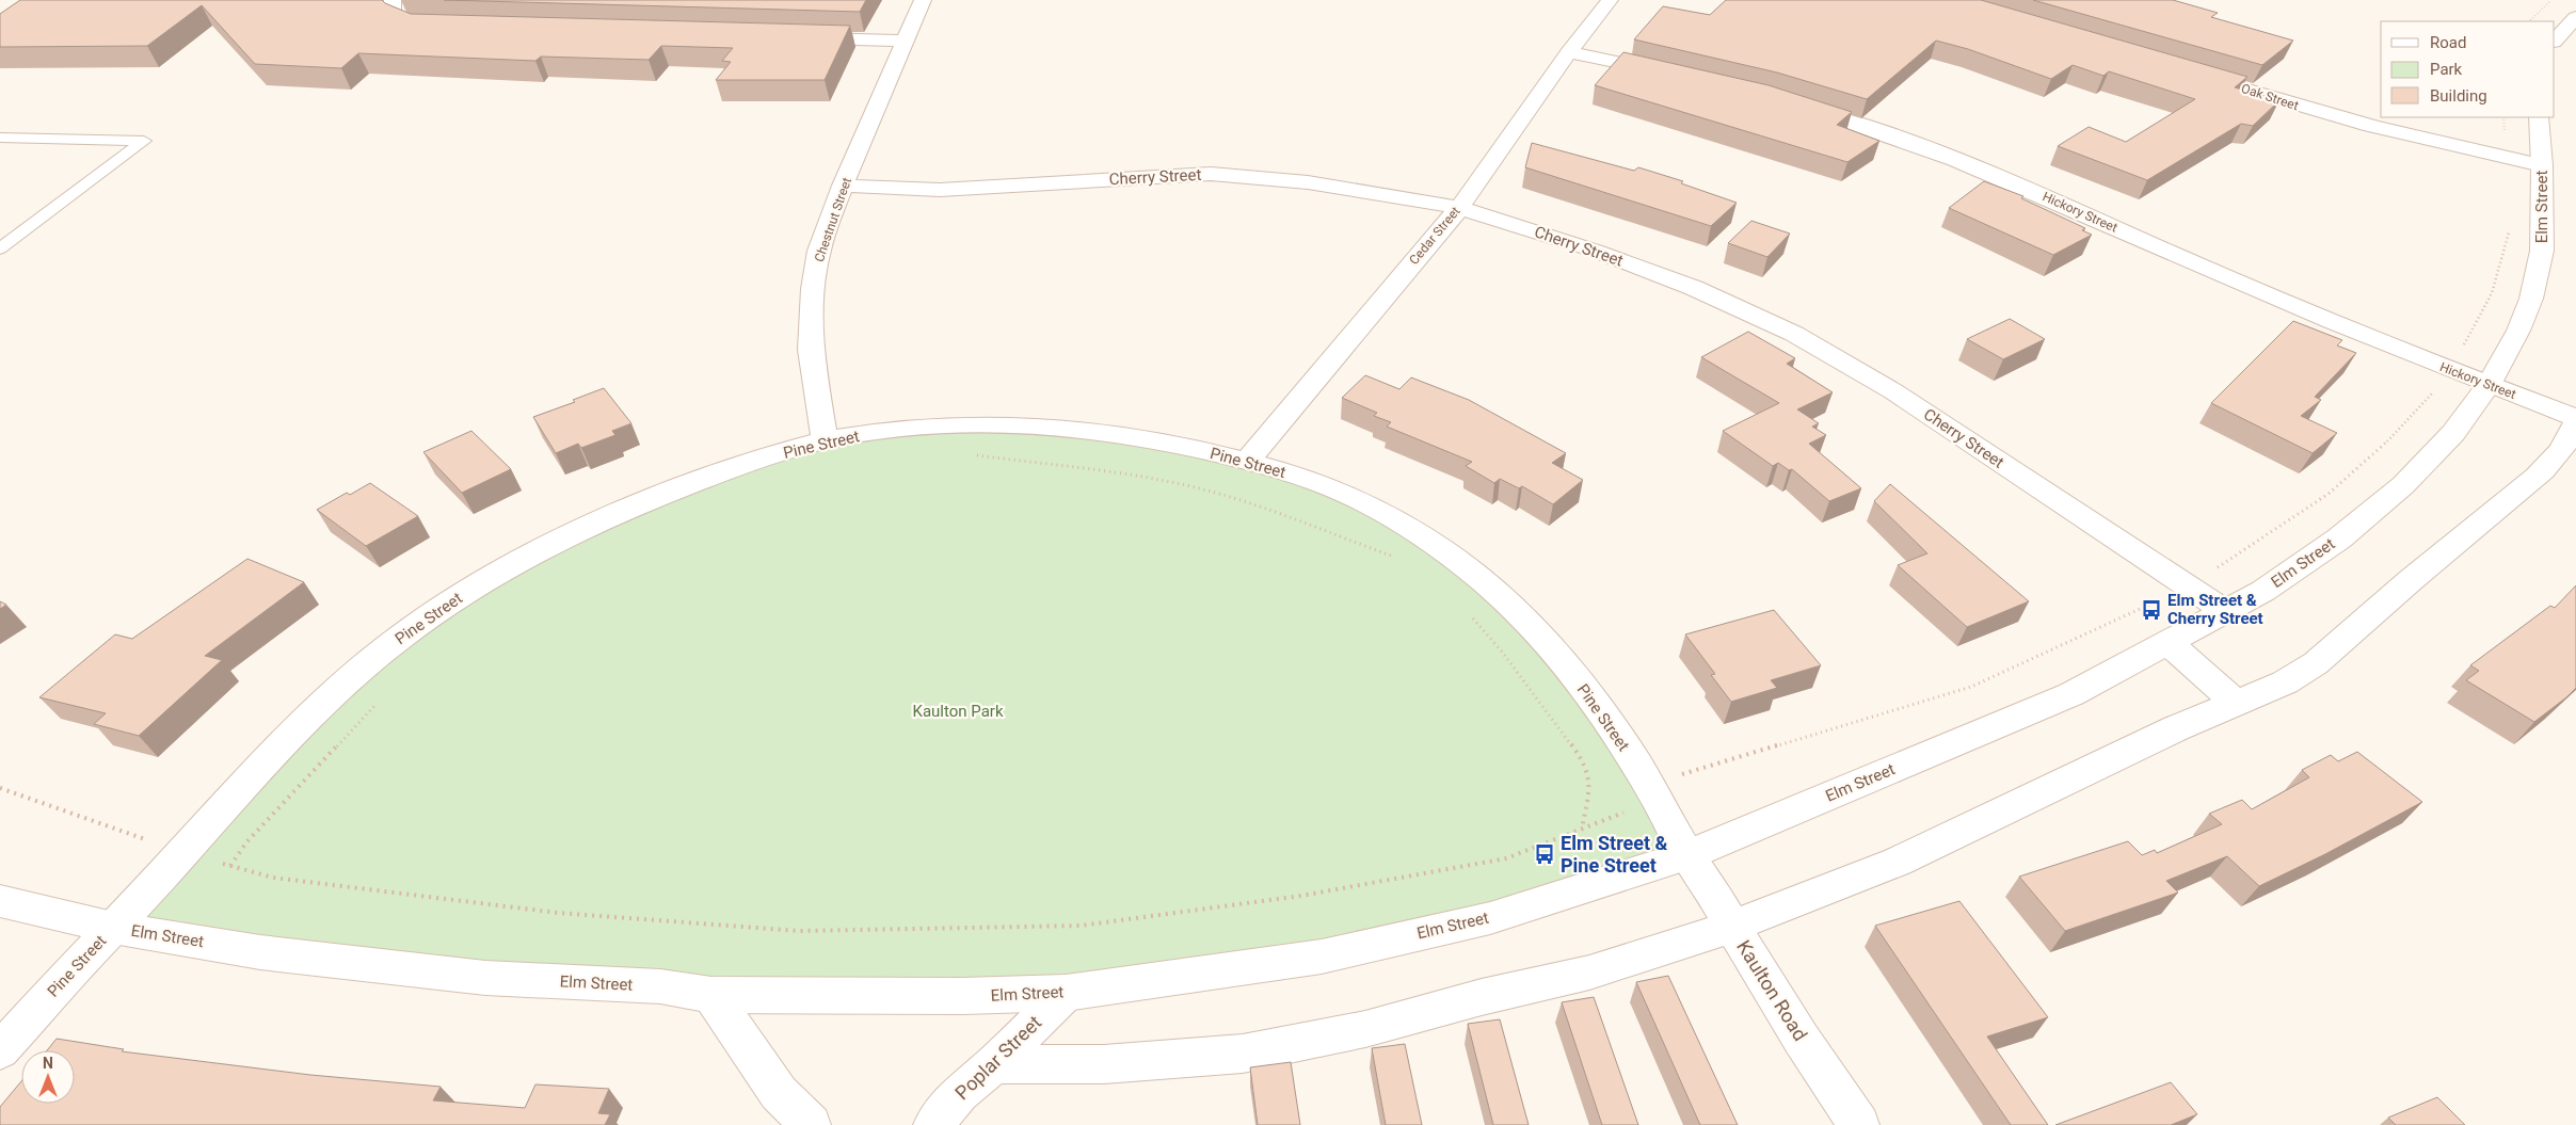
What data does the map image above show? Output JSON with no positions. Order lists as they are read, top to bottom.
{
  "streets": {
    "street": [
      "Oak Street",
      "Cherry Street",
      "Elm Street",
      "Hickory Street",
      "Chestnut Street",
      "Cedar Street",
      "Pine Street",
      "Kaulton Road",
      "Poplar Street"
    ]
  },
  "crossings": [
    ["Oak Street", "Elm Street"],
    ["Cherry Street", "Elm Street"],
    ["Cherry Street", "Chestnut Street"],
    ["Cherry Street", "Cedar Street"],
    ["Elm Street", "Hickory Street"],
    ["Elm Street", "Pine Street"],
    ["Elm Street", "Kaulton Road"],
    ["Elm Street", "Poplar Street"],
    ["Chestnut Street", "Pine Street"],
    ["Cedar Street", "Pine Street"],
    ["Pine Street", "Kaulton Road"]
  ],
  "parks": ["Kaulton Park"],
  "places": {
    "bus stop": ["Elm Street & Cherry Street", "Elm Street & Pine Street"]
  },
  "legend": ["Road", "Park", "Building"],
  "north": "top"
}
